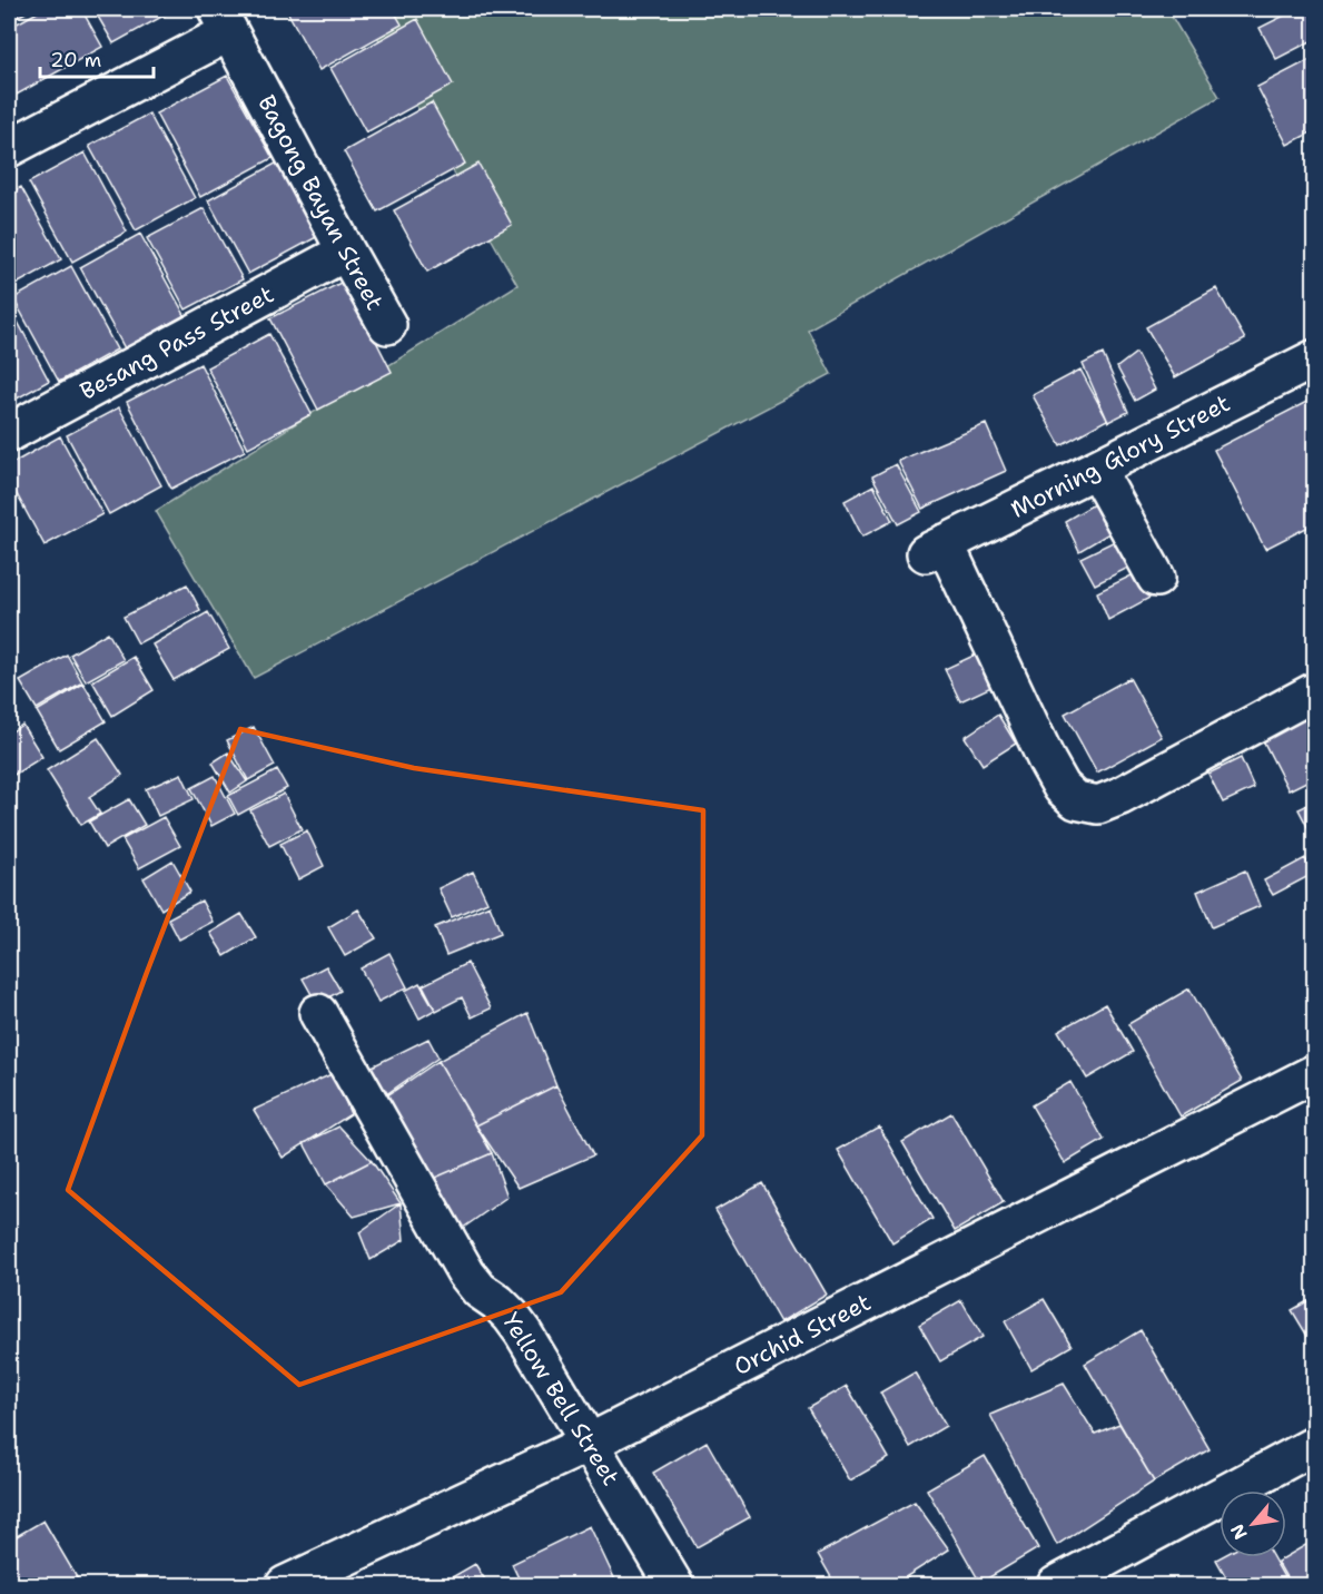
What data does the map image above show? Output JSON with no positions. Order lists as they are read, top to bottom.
{
  "streets": {
    "street": [
      "Bagong Bayan Street",
      "Besang Pass Street",
      "Morning Glory Street",
      "Orchid Street",
      "Yellow Bell Street"
    ]
  },
  "crossings": [
    ["Bagong Bayan Street", "Besang Pass Street"],
    ["Orchid Street", "Yellow Bell Street"]
  ],
  "scale_bar": "20 m",
  "north": "bottom left"
}
